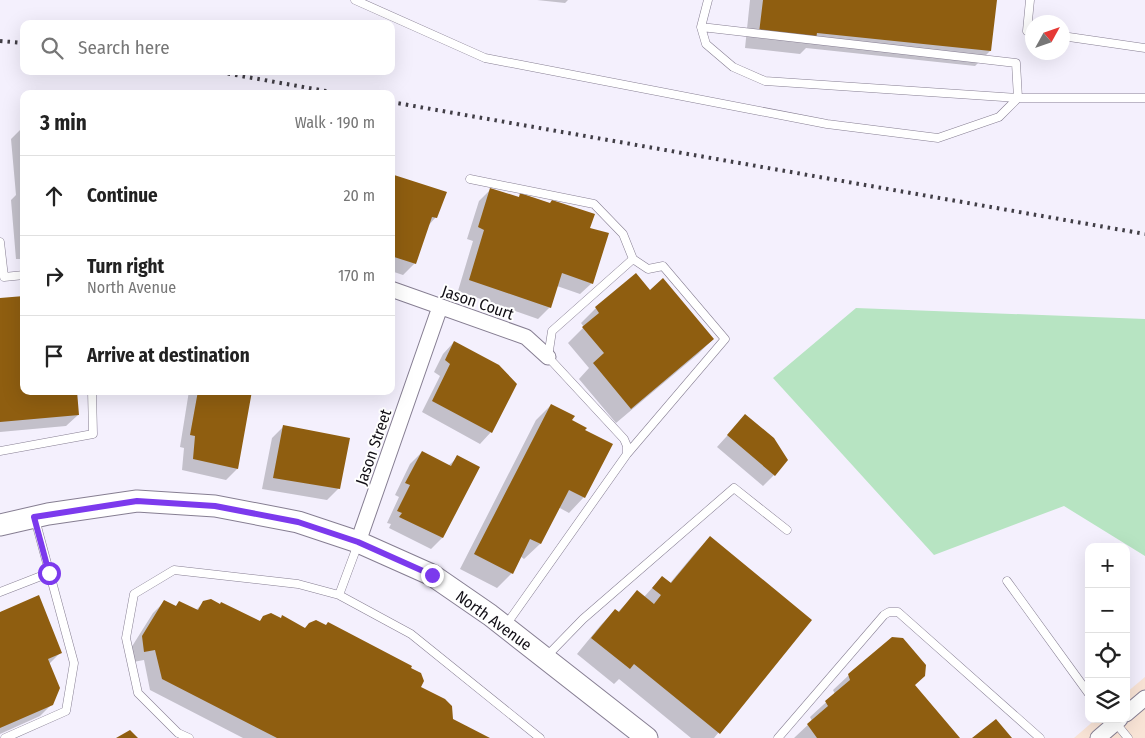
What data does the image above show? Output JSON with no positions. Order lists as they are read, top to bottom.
{
  "streets": {
    "main road": ["North Avenue"],
    "street": ["Jason Court", "Jason Street"]
  },
  "crossings": [
    ["Jason Court", "Jason Street"],
    ["Jason Street", "North Avenue"]
  ],
  "north": "top right",
  "page": {
    "search": "Search here",
    "heading": ["3 min", "Walk · 190 m"],
    "list": [
      ["Continue", "20 m"],
      ["Turn right", "North Avenue", "170 m"],
      "Arrive at destination"
    ],
    "map_buttons": ["+", "−"]
  }
}
